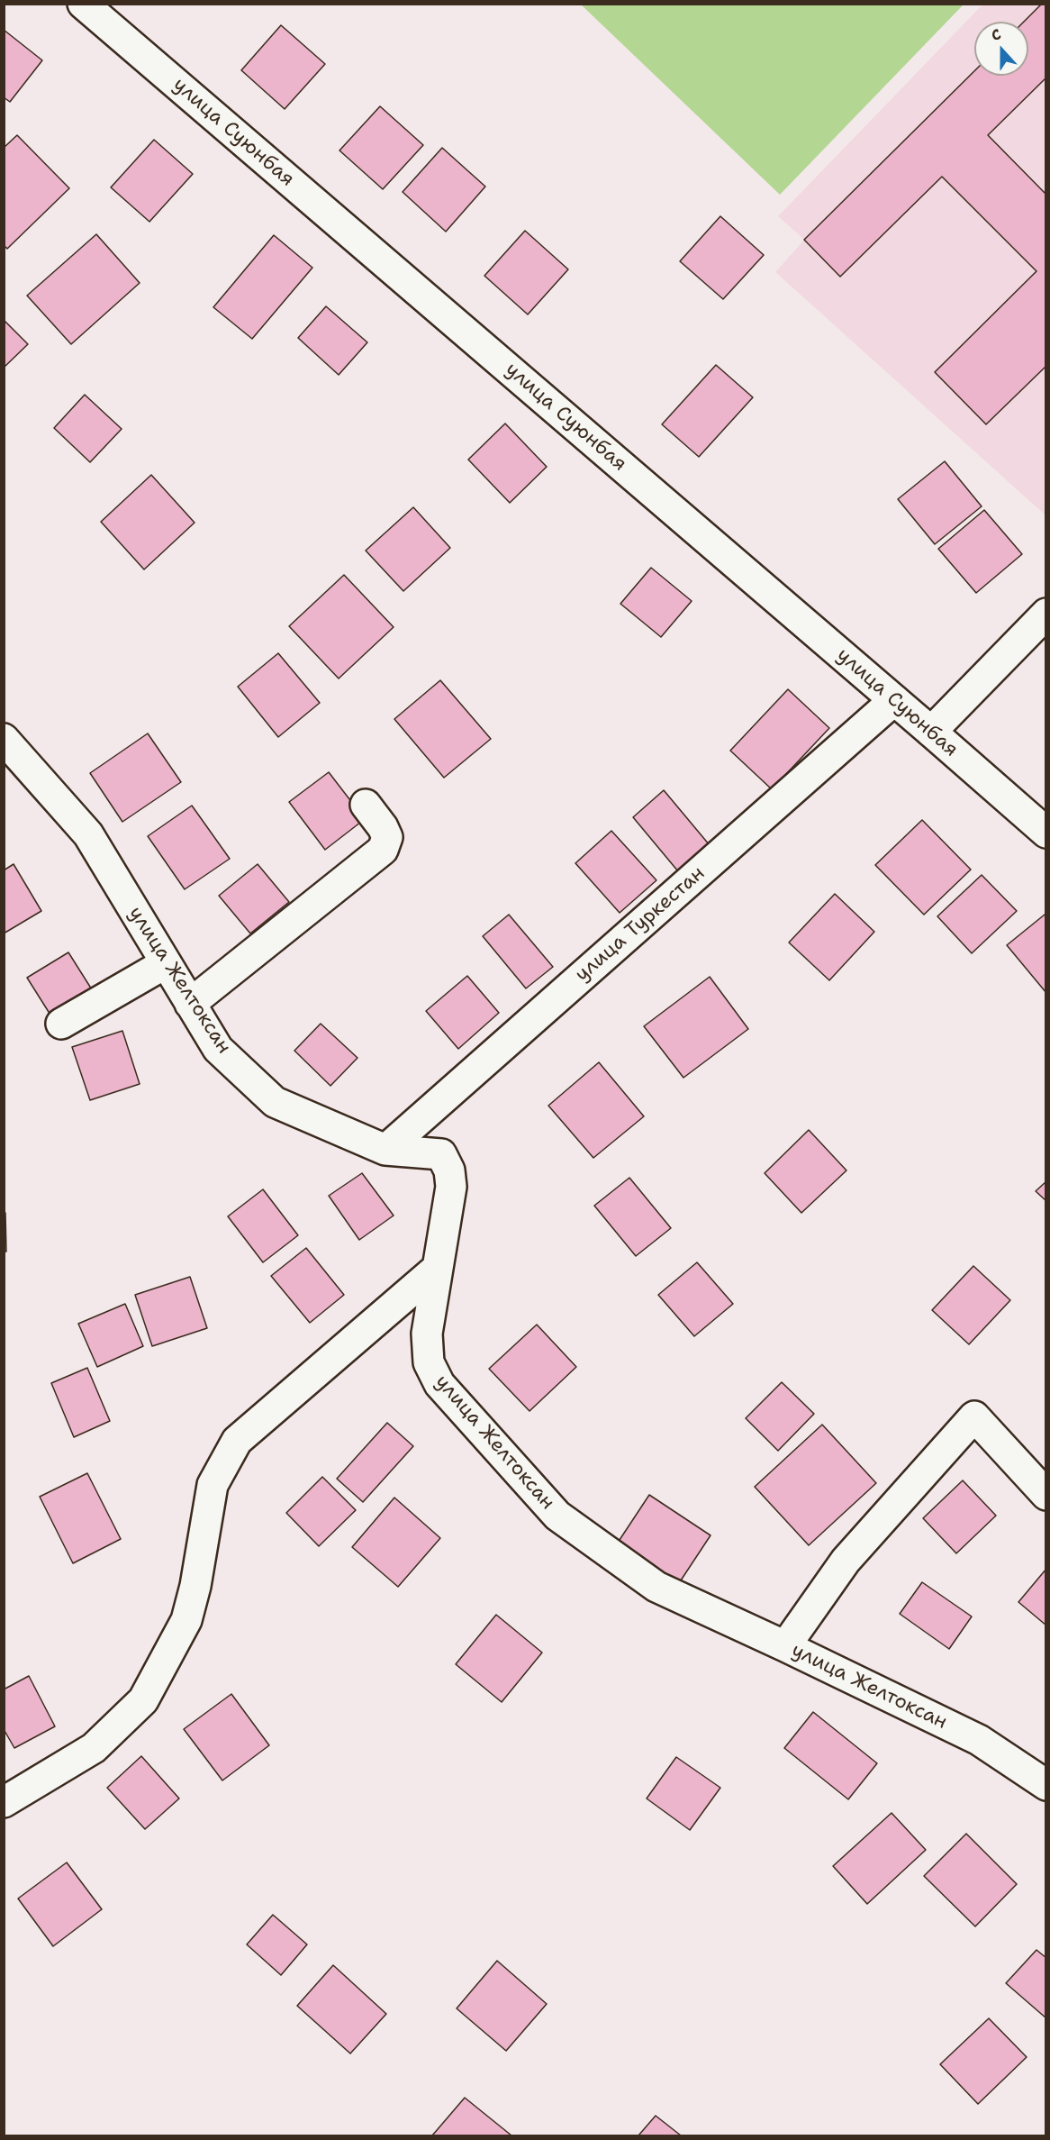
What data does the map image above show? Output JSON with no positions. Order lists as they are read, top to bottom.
{
  "streets": {
    "street": ["улица Суюнбая", "улица Туркестан", "улица Желтоксан"]
  },
  "crossings": [
    ["улица Суюнбая", "улица Туркестан"],
    ["улица Туркестан", "улица Желтоксан"]
  ],
  "north": "top"
}
